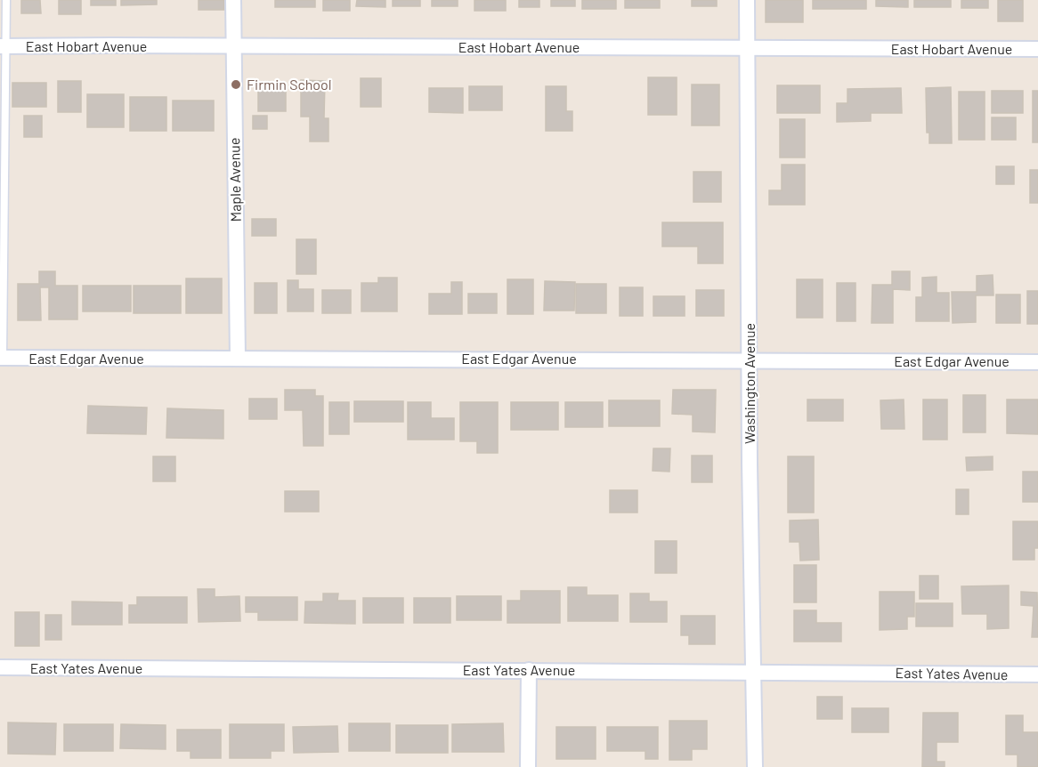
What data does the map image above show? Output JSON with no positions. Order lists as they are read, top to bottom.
{
  "streets": {
    "street": [
      "East Hobart Avenue",
      "Maple Avenue",
      "East Edgar Avenue",
      "Washington Avenue",
      "East Yates Avenue"
    ]
  },
  "crossings": [
    ["East Hobart Avenue", "Maple Avenue"],
    ["East Hobart Avenue", "Washington Avenue"],
    ["Maple Avenue", "East Edgar Avenue"],
    ["East Edgar Avenue", "Washington Avenue"],
    ["Washington Avenue", "East Yates Avenue"]
  ],
  "places": ["Firmin School"]
}
